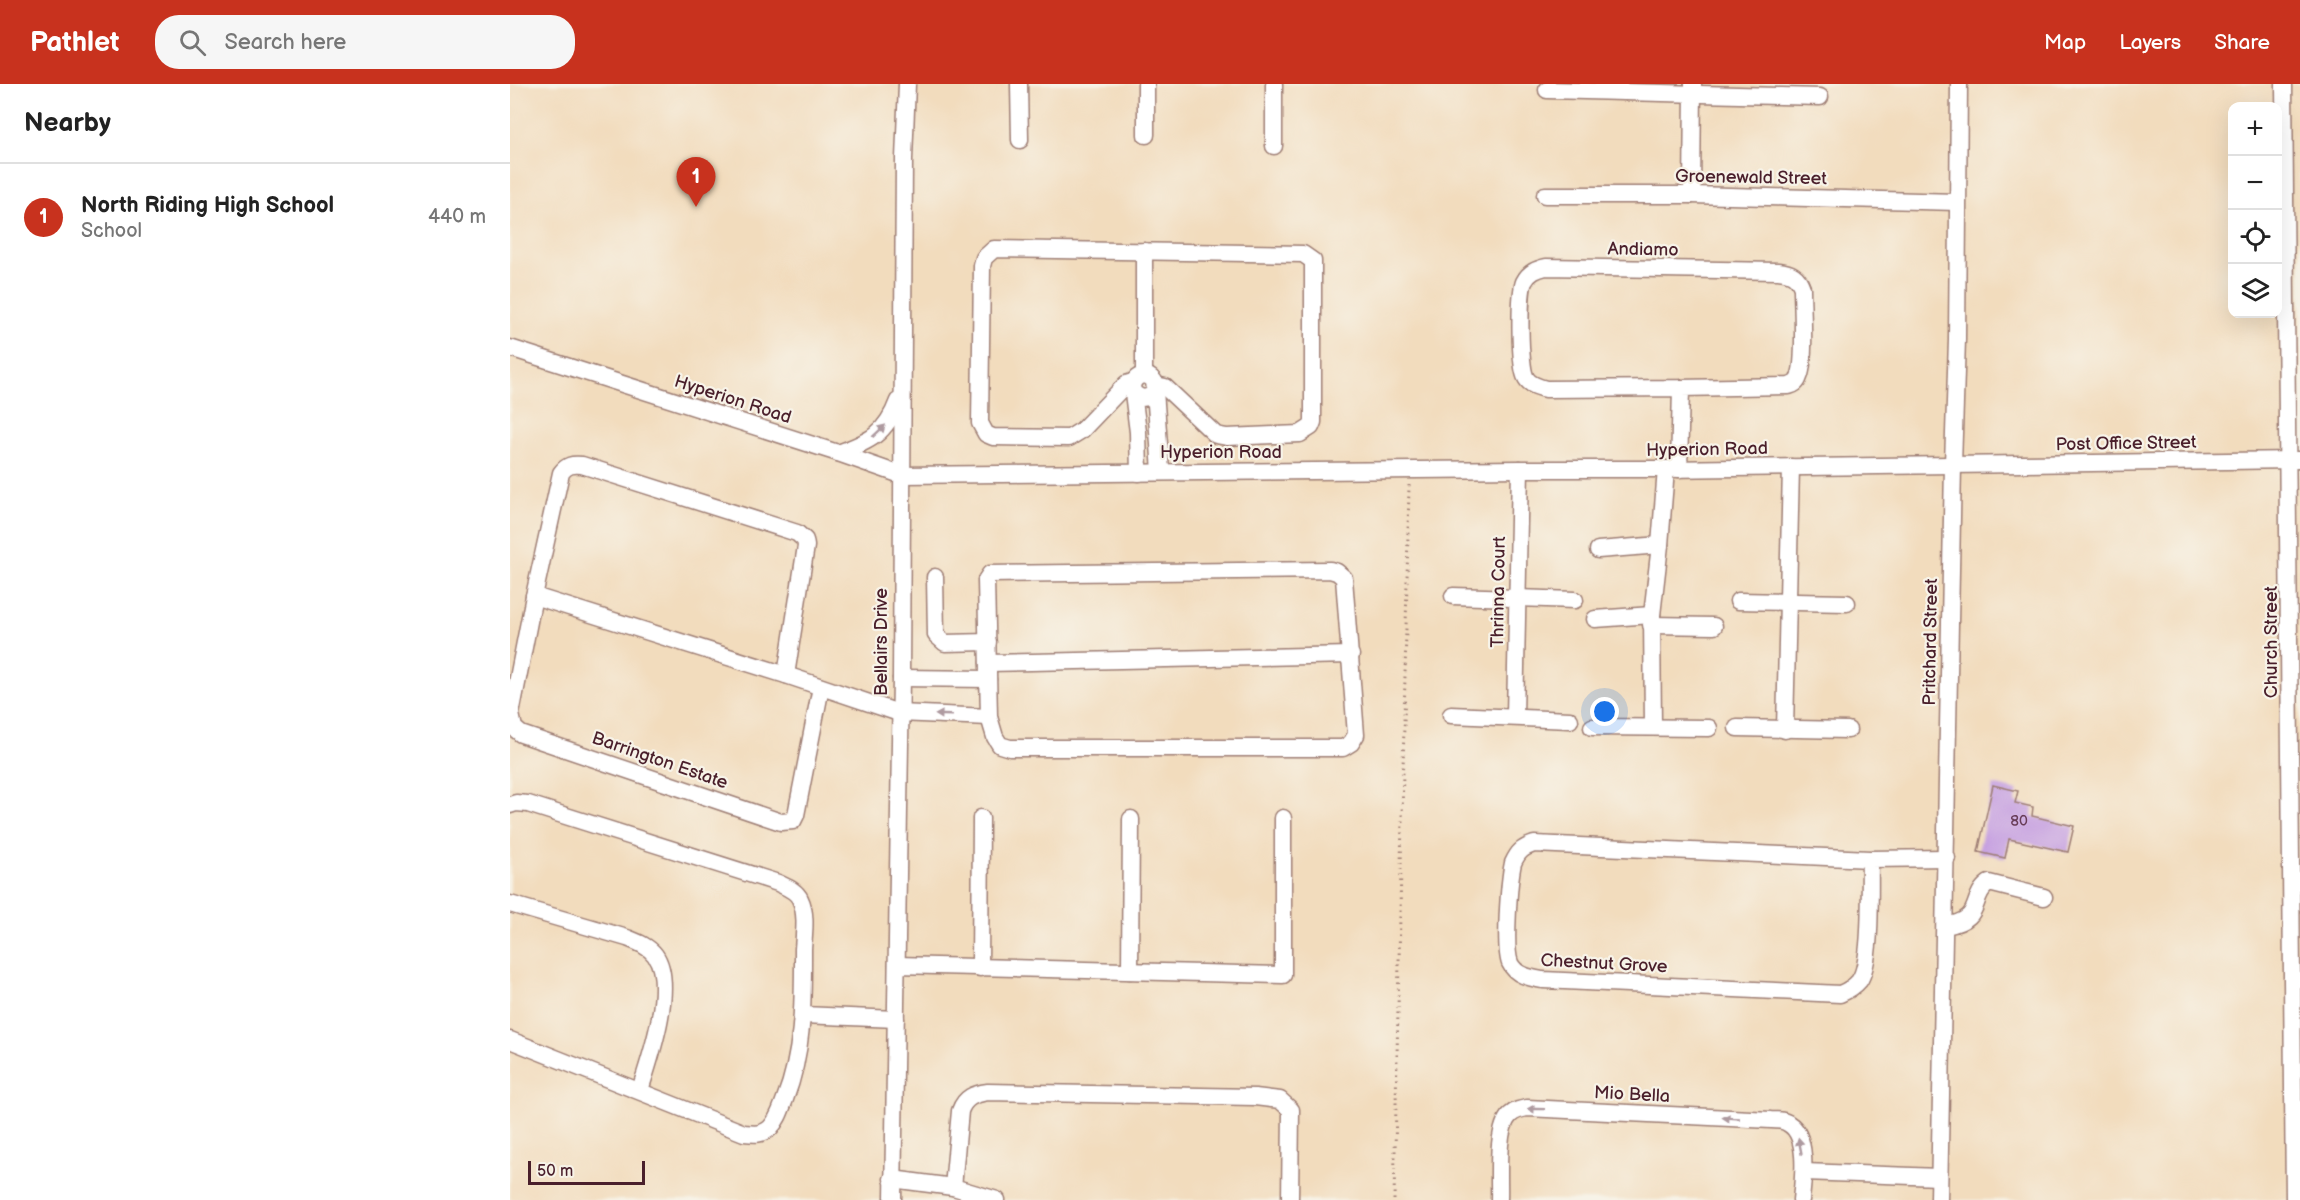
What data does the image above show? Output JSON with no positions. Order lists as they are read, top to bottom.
{
  "streets": {
    "street": [
      "Groenewald Street",
      "Andiamo",
      "Hyperion Road",
      "Post Office Street",
      "Thrinna Court",
      "Bellairs Drive",
      "Pritchard Street",
      "Church Street",
      "Barrington Estate",
      "Chestnut Grove",
      "Mio Bella"
    ]
  },
  "crossings": [
    ["Groenewald Street", "Pritchard Street"],
    ["Hyperion Road", "Post Office Street"],
    ["Hyperion Road", "Thrinna Court"],
    ["Hyperion Road", "Bellairs Drive"],
    ["Hyperion Road", "Pritchard Street"],
    ["Post Office Street", "Pritchard Street"],
    ["Post Office Street", "Church Street"],
    ["Pritchard Street", "Chestnut Grove"]
  ],
  "house_numbers": ["80"],
  "scale_bar": "50 m",
  "page": {
    "header": "Pathlet",
    "search": "Search here",
    "nav": ["Map", "Layers", "Share"],
    "heading": "Nearby",
    "map_buttons": ["+", "−"],
    "pins": "1",
    "list": [
      {
        "mark": "1",
        "name": "North Riding High School",
        "note": "School",
        "value": "440 m"
      }
    ],
    "scale": "50 m"
  }
}
